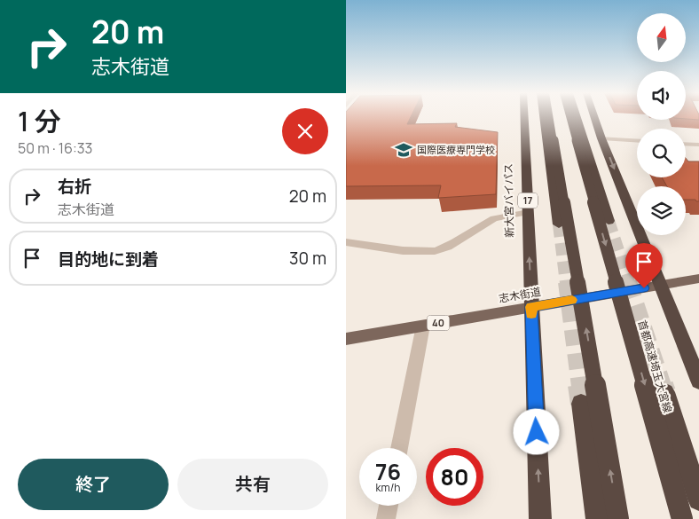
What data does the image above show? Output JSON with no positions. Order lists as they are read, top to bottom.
{
  "streets": {
    "highway": ["新大宮バイパス", "17", "首都高速埼玉大宮線"],
    "main road": ["志木街道", "40"]
  },
  "crossings": [
    ["新大宮バイパス", "17"],
    ["新大宮バイパス", "志木街道"],
    ["17", "志木街道"]
  ],
  "places": {
    "school or university": ["国際医療専門学校"]
  },
  "north": "top",
  "page": {
    "turn": ["20 m", "志木街道"],
    "heading": ["1 分", "50 m · 16:33"],
    "list": [
      {
        "name": "右折",
        "note": "志木街道",
        "value": "20 m"
      },
      {
        "name": "目的地に到着",
        "value": "30 m"
      }
    ],
    "speed": "76 km/h",
    "limit": "80",
    "buttons": ["終了", "共有"]
  }
}
